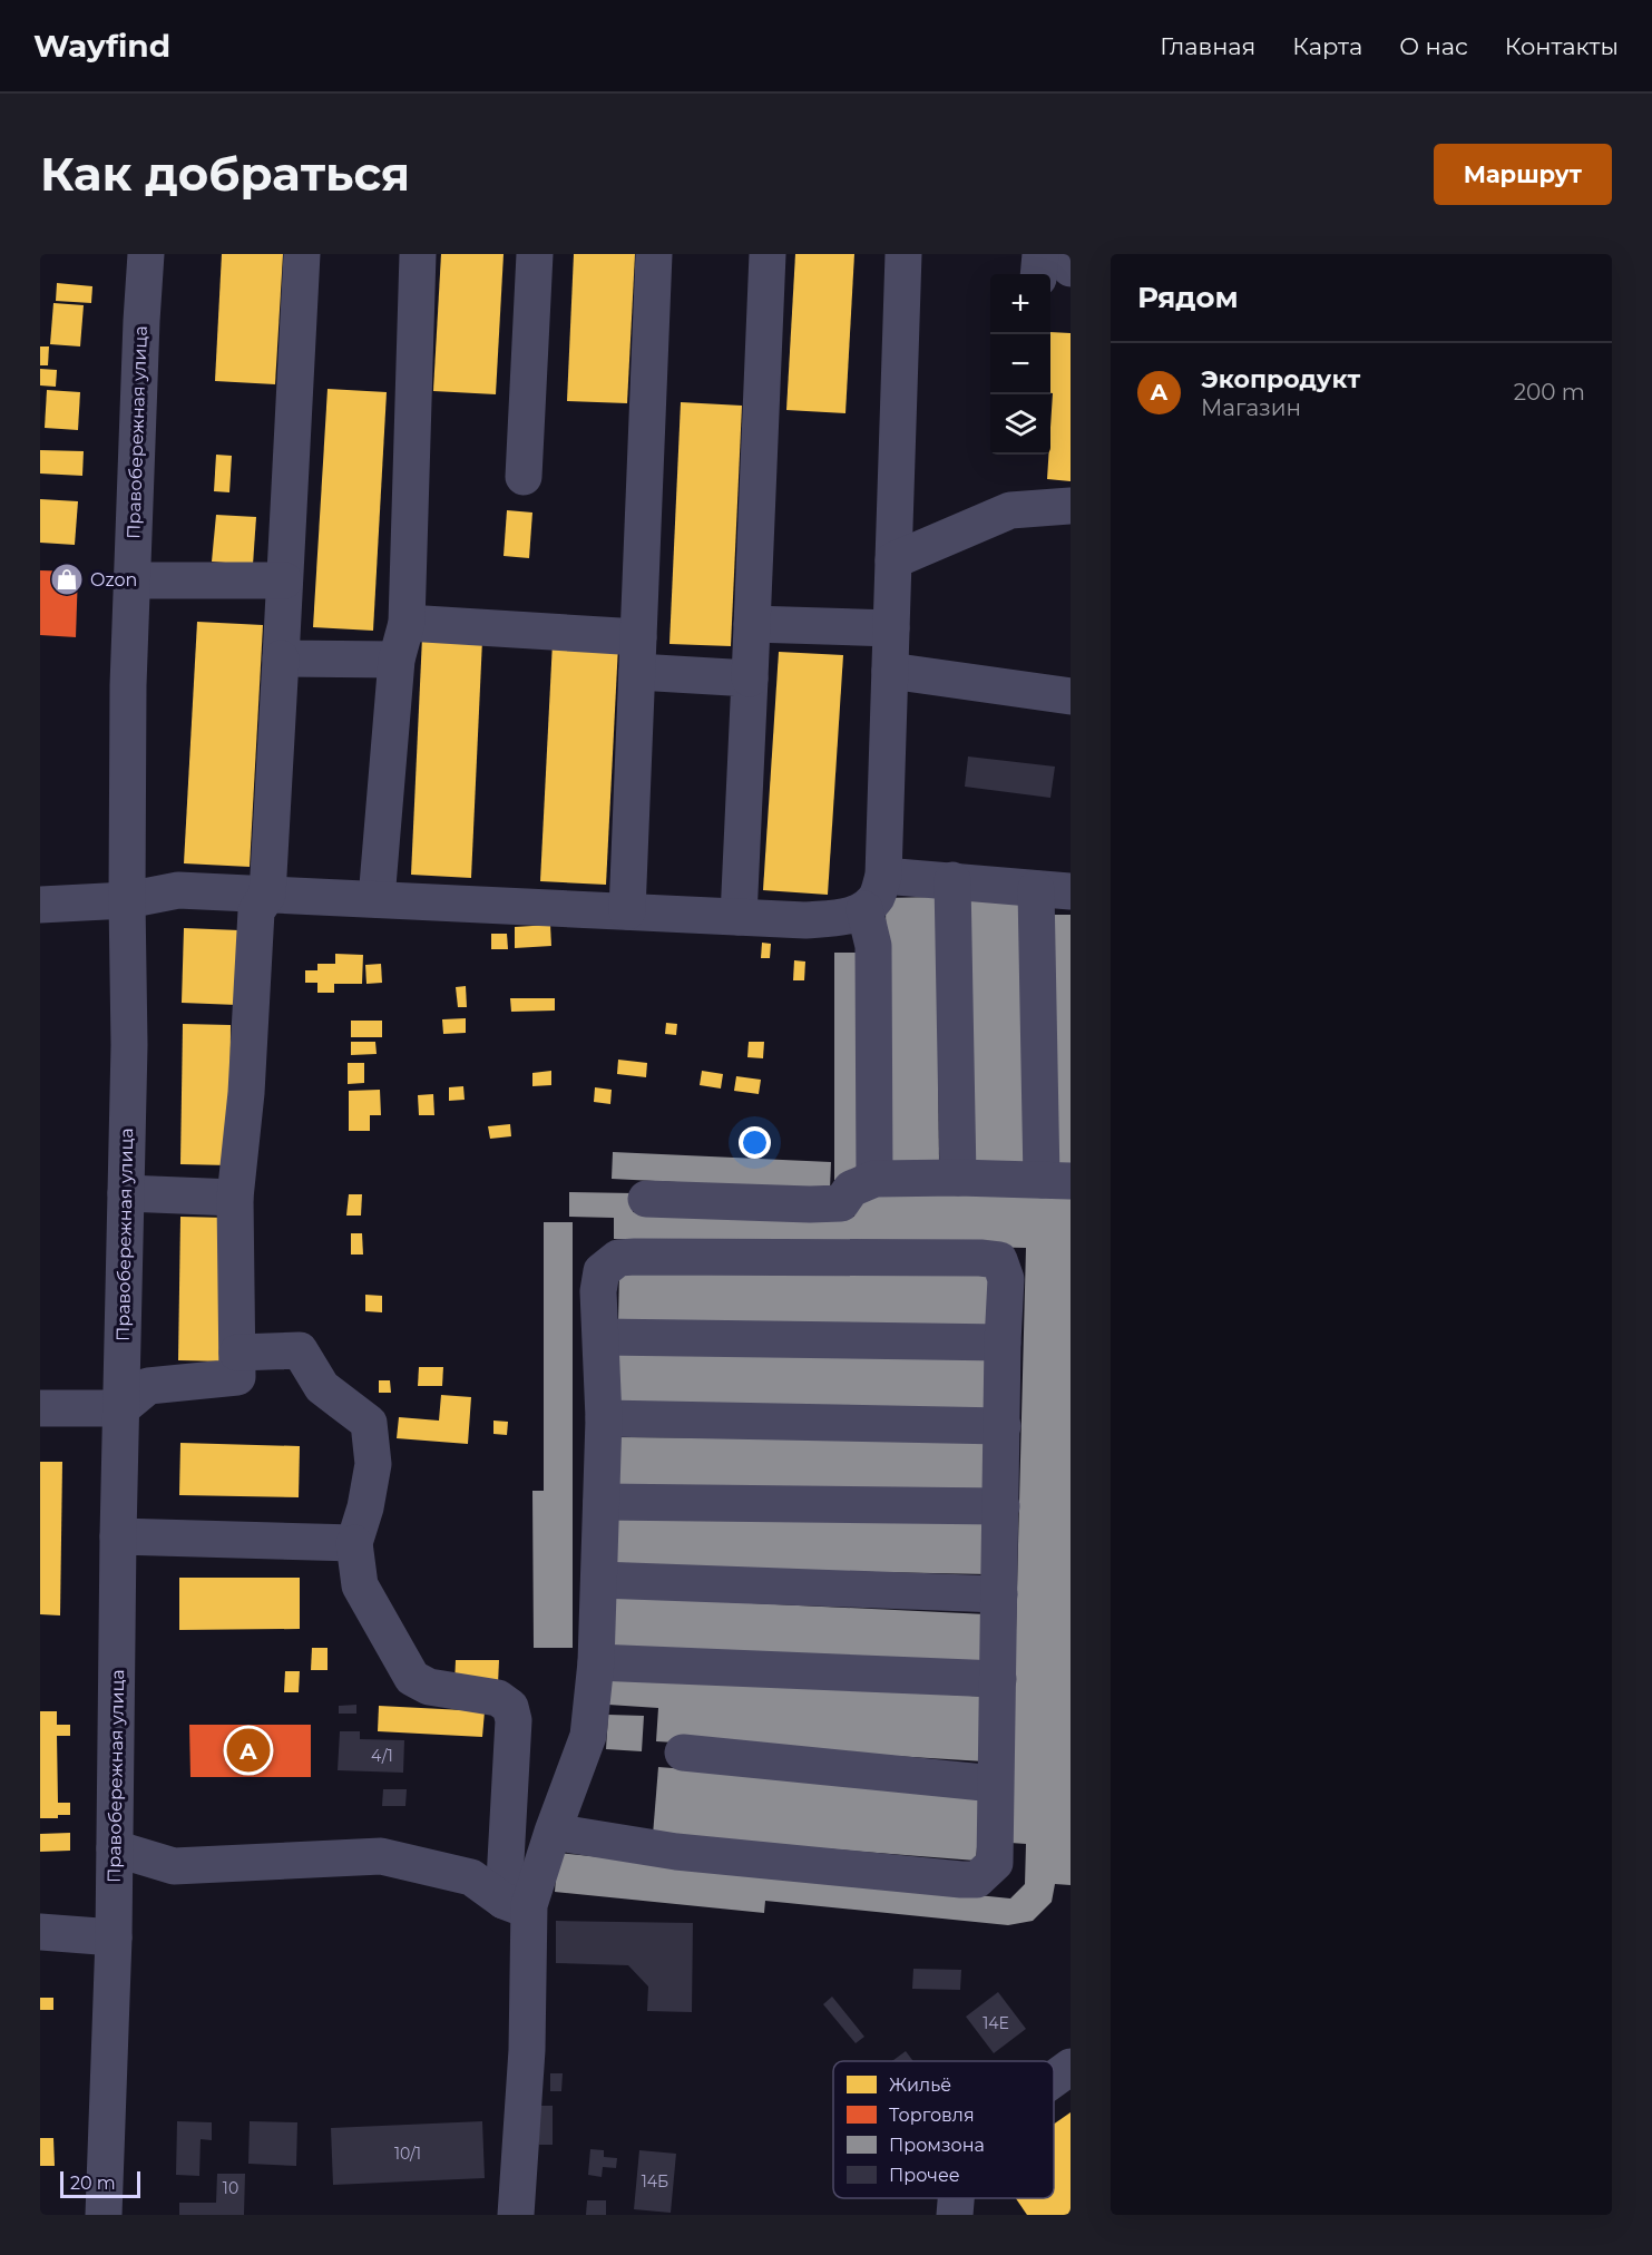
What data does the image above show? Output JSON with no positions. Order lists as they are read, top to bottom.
{
  "streets": {
    "street": ["Правобережная улица"]
  },
  "places": {
    "shop": ["Ozon"]
  },
  "house_numbers": [
    "4/1",
    "14Е",
    "10/1",
    "14Б",
    "10"
  ],
  "legend": [
    "Жильё",
    "Торговля",
    "Промзона",
    "Прочее"
  ],
  "scale_bar": "20 m",
  "page": {
    "header": "Wayfind",
    "nav": [
      "Главная",
      "Карта",
      "О нас",
      "Контакты"
    ],
    "buttons": "Маршрут",
    "title": "Как добраться",
    "heading": "Рядом",
    "map_buttons": ["+", "−"],
    "list": [
      {
        "mark": "A",
        "name": "Экопродукт",
        "note": "Магазин",
        "value": "200 m"
      }
    ],
    "pins": "A",
    "scale": "20 m"
  }
}
